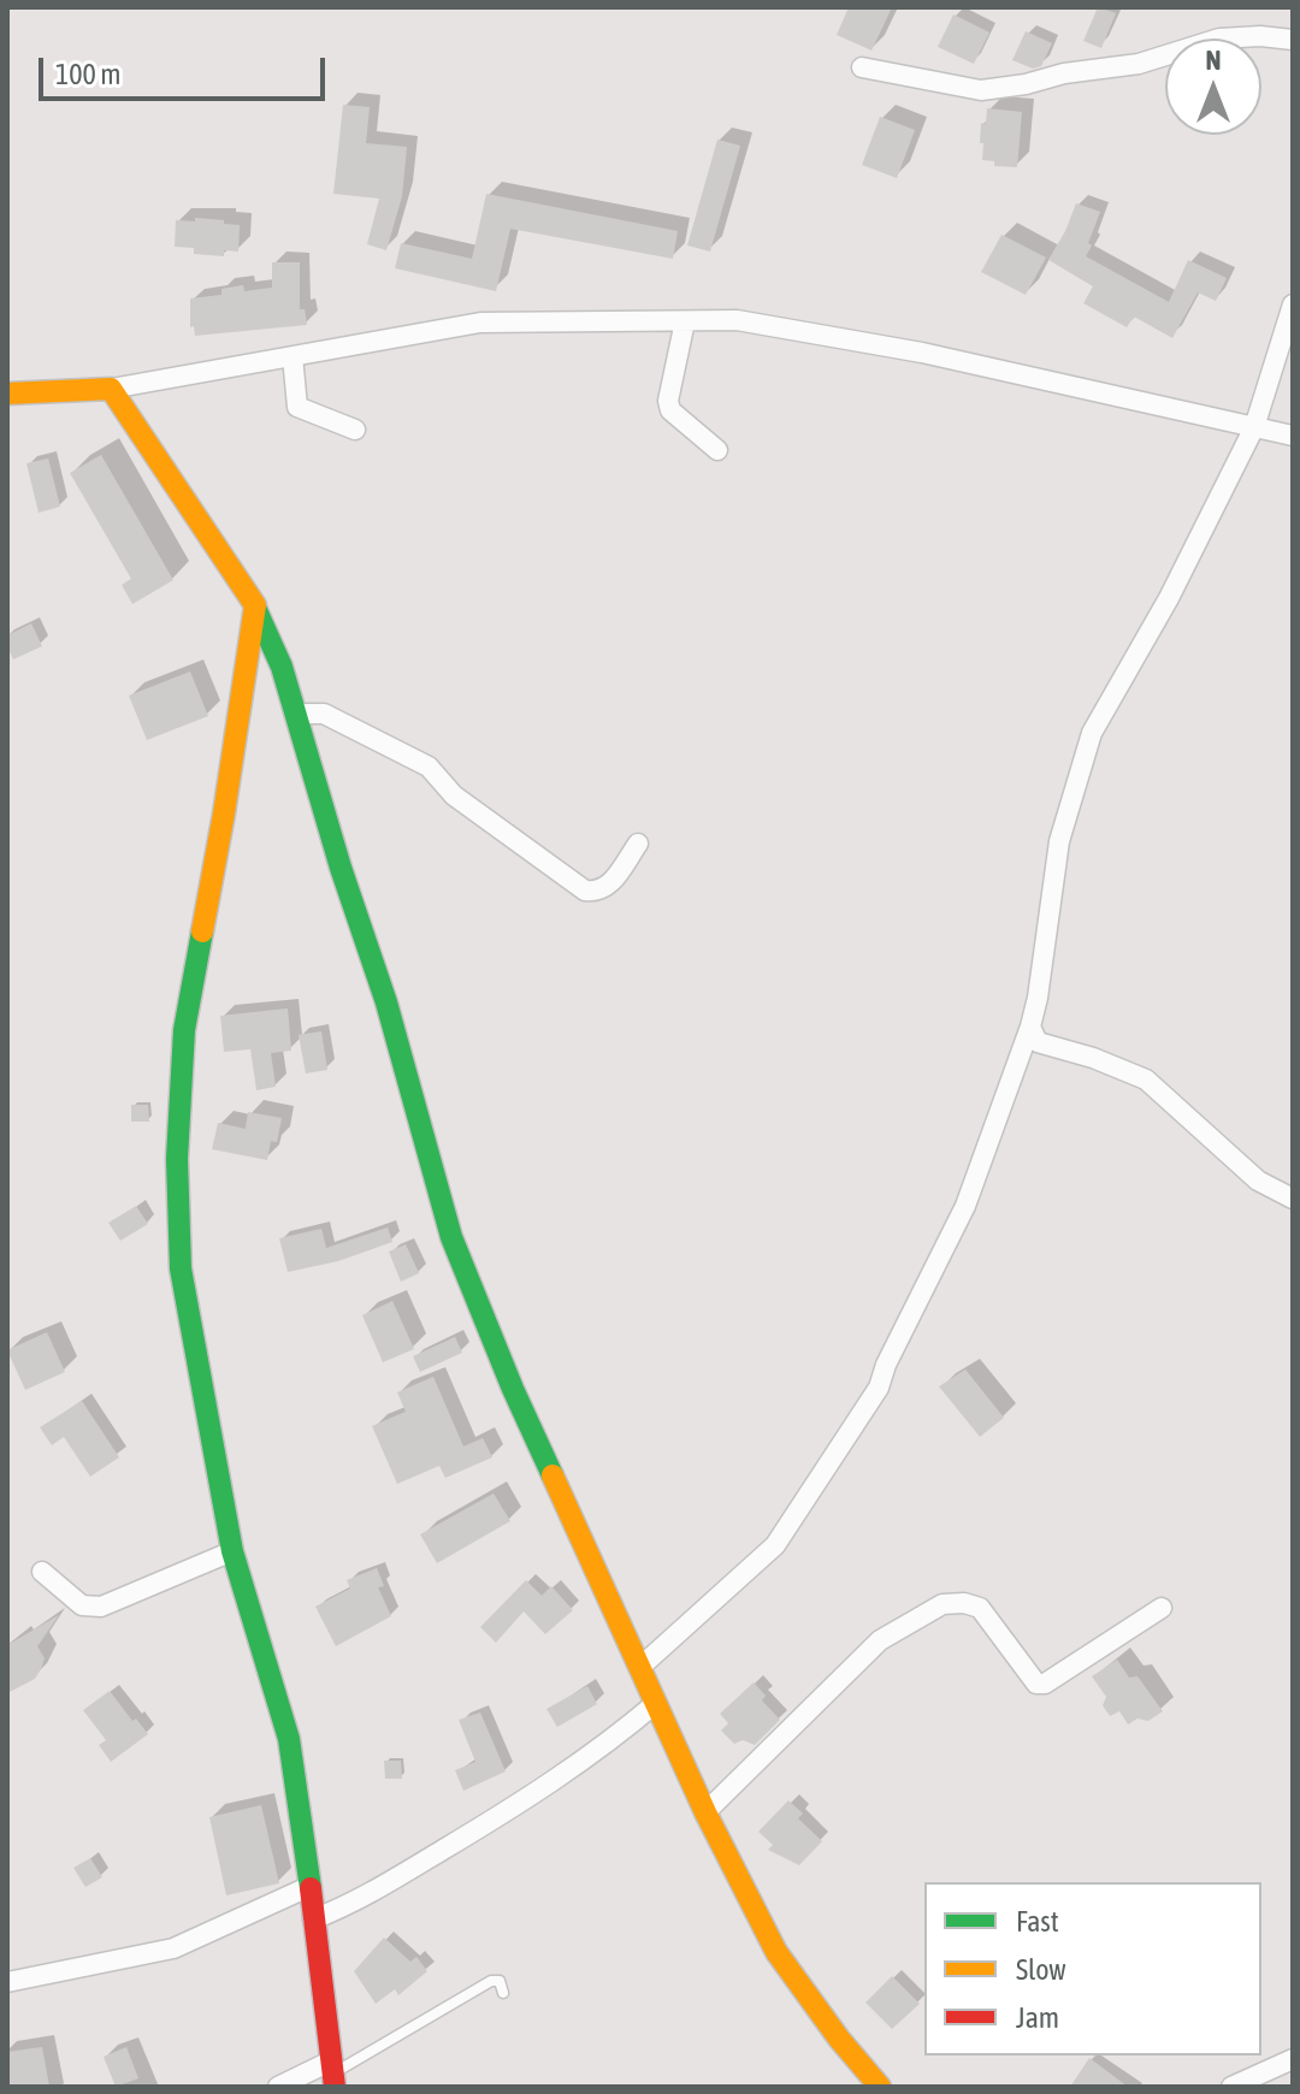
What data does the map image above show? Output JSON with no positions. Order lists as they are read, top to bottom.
{
  "legend": ["Fast", "Slow", "Jam"],
  "scale_bar": "100 m",
  "north": "top"
}
